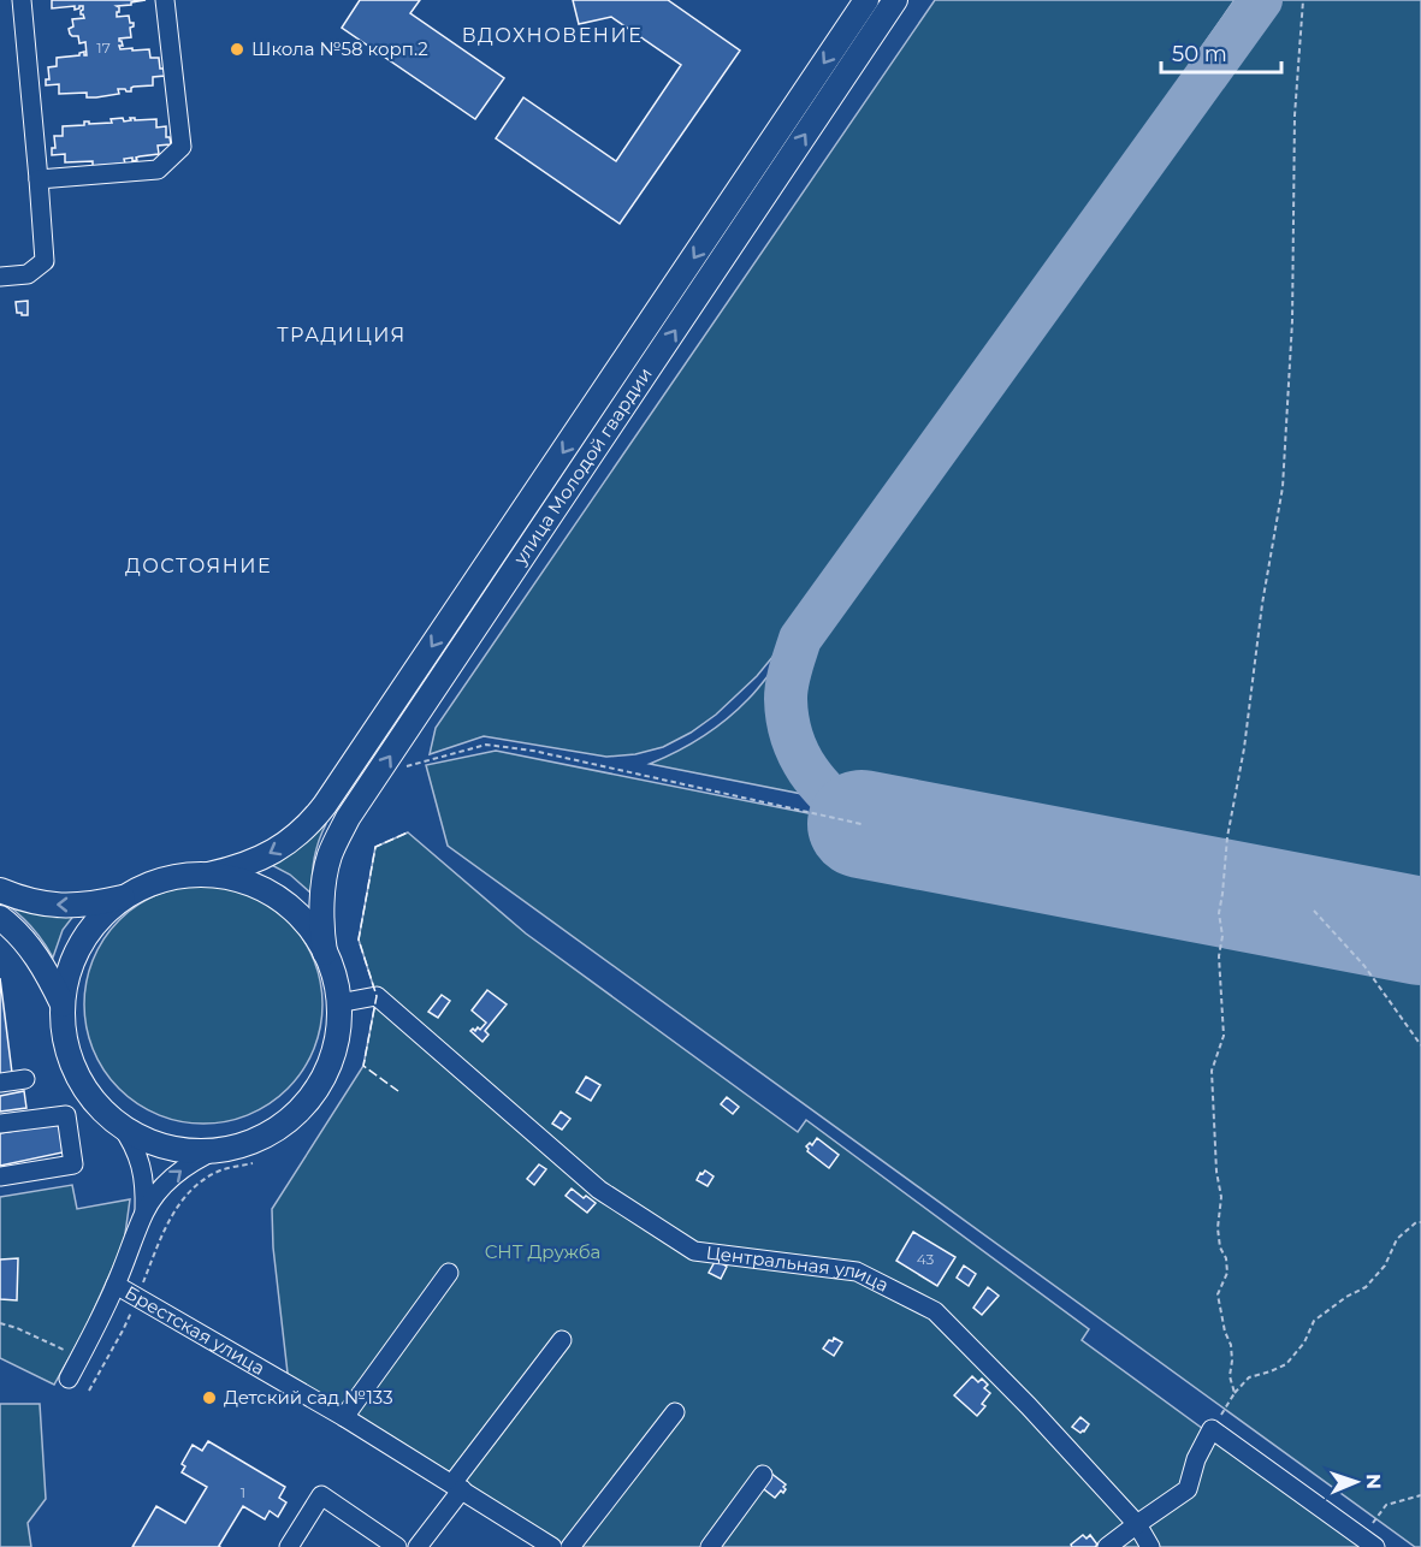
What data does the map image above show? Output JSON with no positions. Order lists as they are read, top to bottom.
{
  "streets": {
    "main road": ["улица Молодой гвардии"],
    "street": ["Центральная улица", "Брестская улица"]
  },
  "districts": ["ВДОХНОВЕНИЕ", "ТРАДИЦИЯ", "ДОСТОЯНИЕ"],
  "parks": ["СНТ Дружба"],
  "places": ["Школа №58 корп.2", "Детский сад №133"],
  "house_numbers": ["17", "43", "1"],
  "scale_bar": "50 m",
  "north": "right"
}
